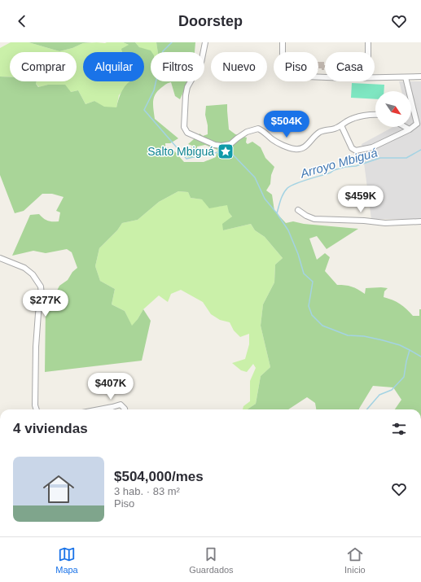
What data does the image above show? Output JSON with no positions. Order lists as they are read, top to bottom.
{
  "water": ["Arroyo Mbiguá"],
  "places": {
    "place": ["Salto Mbiguá"]
  },
  "north": "bottom right",
  "page": {
    "header": "Doorstep",
    "chip": [
      "Comprar",
      "Alquilar",
      "Filtros",
      "Nuevo",
      "Piso",
      "Casa"
    ],
    "price": [
      "$504K",
      "$459K",
      "$277K",
      "$407K"
    ],
    "heading": "4 viviendas",
    "list": [
      {
        "name": "$504,000/mes",
        "note": "3 hab. · 83 m² · Piso"
      }
    ],
    "tabs": ["Mapa", "Guardados", "Inicio"]
  }
}
